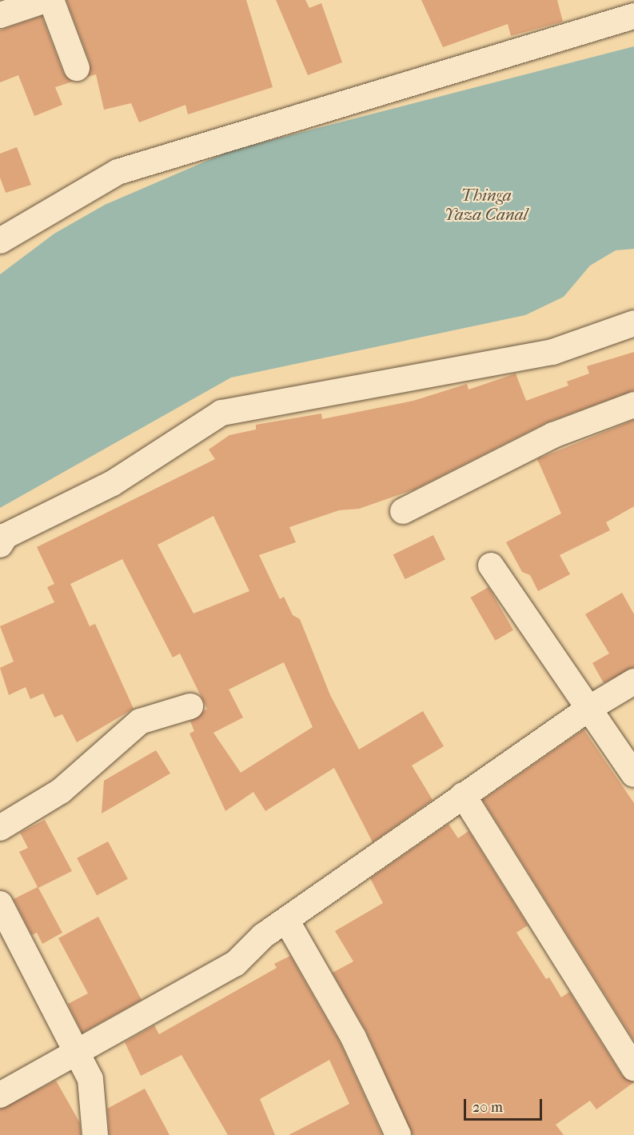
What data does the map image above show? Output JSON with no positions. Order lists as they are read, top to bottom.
{
  "water": ["Thinga Yaza Canal"],
  "scale_bar": "20 m"
}
